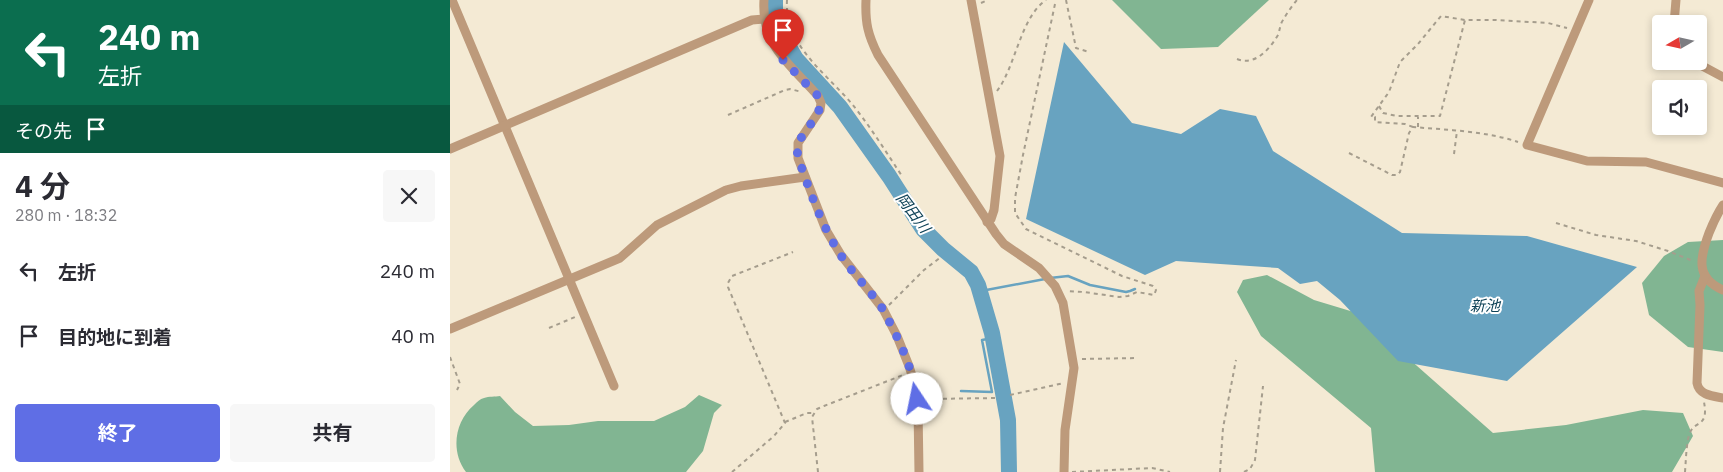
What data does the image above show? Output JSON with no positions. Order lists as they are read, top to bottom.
{
  "water": ["岡田川", "新池"],
  "north": "left",
  "page": {
    "turn": ["240 m", "左折"],
    "then": "その先",
    "heading": ["4 分", "280 m · 18:32"],
    "list": [
      {
        "name": "左折",
        "value": "240 m"
      },
      {
        "name": "目的地に到着",
        "value": "40 m"
      }
    ],
    "buttons": ["終了", "共有"]
  }
}
